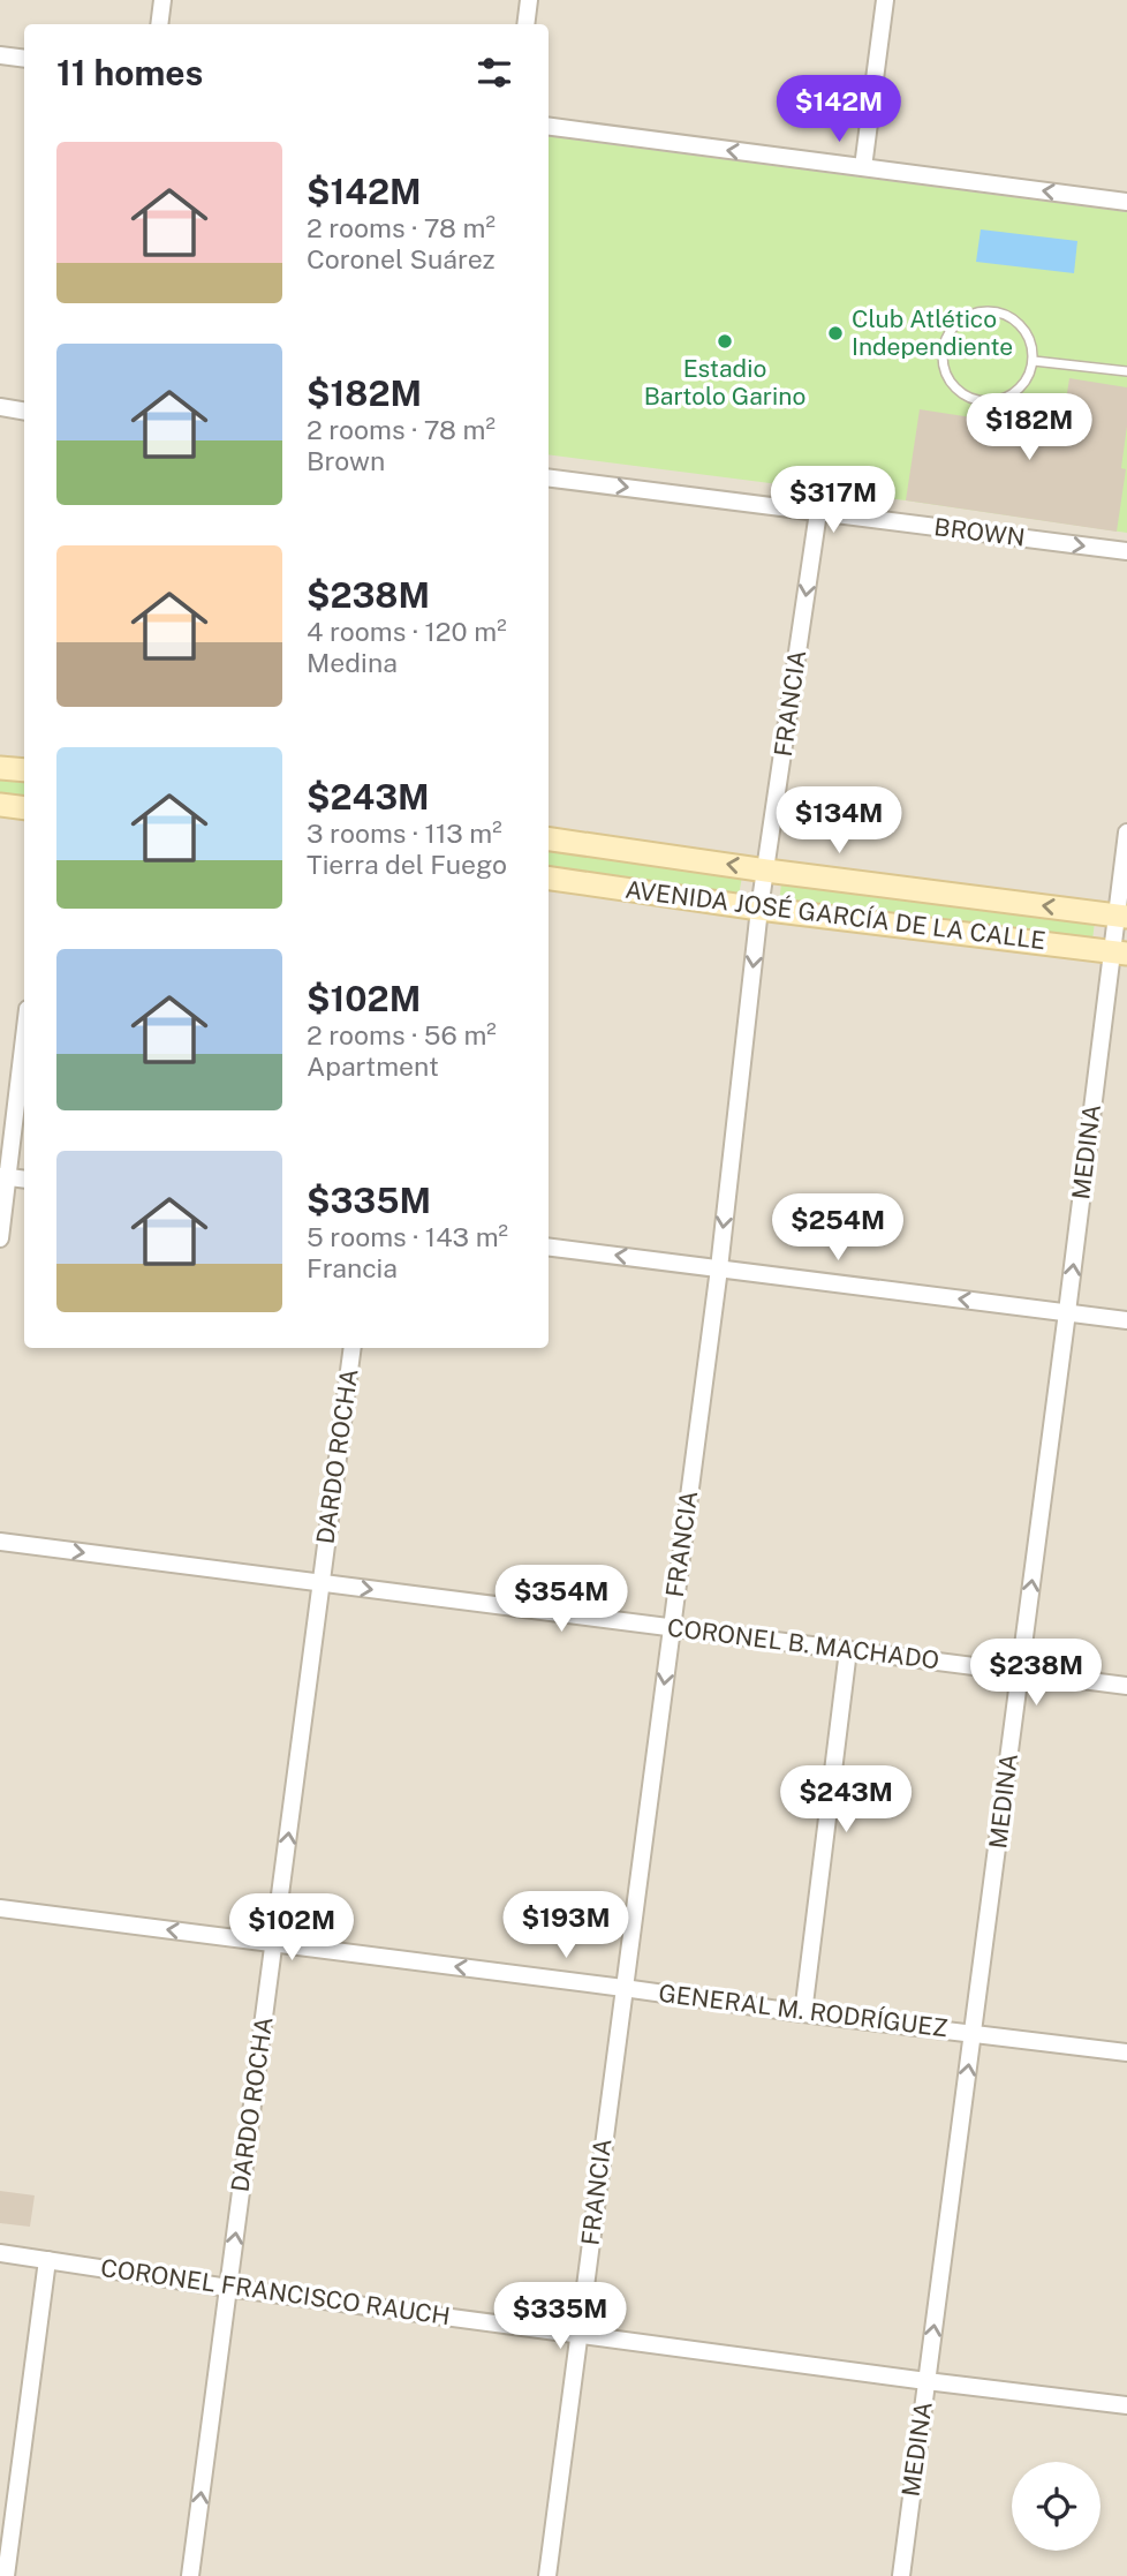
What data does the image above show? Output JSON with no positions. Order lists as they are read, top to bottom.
{
  "streets": {
    "main road": ["AVENIDA JOSÉ GARCÍA DE LA CALLE"],
    "street": [
      "BROWN",
      "FRANCIA",
      "MEDINA",
      "DARDO ROCHA",
      "CORONEL B. MACHADO",
      "GENERAL M. RODRÍGUEZ",
      "CORONEL FRANCISCO RAUCH"
    ]
  },
  "crossings": [
    ["BROWN", "FRANCIA"],
    ["FRANCIA", "AVENIDA JOSÉ GARCÍA DE LA CALLE"],
    ["FRANCIA", "CORONEL B. MACHADO"],
    ["FRANCIA", "GENERAL M. RODRÍGUEZ"],
    ["FRANCIA", "CORONEL FRANCISCO RAUCH"],
    ["AVENIDA JOSÉ GARCÍA DE LA CALLE", "MEDINA"],
    ["MEDINA", "CORONEL B. MACHADO"],
    ["MEDINA", "GENERAL M. RODRÍGUEZ"],
    ["MEDINA", "CORONEL FRANCISCO RAUCH"],
    ["DARDO ROCHA", "CORONEL B. MACHADO"],
    ["DARDO ROCHA", "GENERAL M. RODRÍGUEZ"],
    ["DARDO ROCHA", "CORONEL FRANCISCO RAUCH"]
  ],
  "one_way": [
    "BROWN",
    "FRANCIA",
    "MEDINA",
    "DARDO ROCHA",
    "CORONEL B. MACHADO",
    "GENERAL M. RODRÍGUEZ"
  ],
  "places": ["Club Atlético Independiente", "Estadio Bartolo Garino"],
  "page": {
    "heading": "11 homes",
    "price": [
      "$142M",
      "$182M",
      "$317M",
      "$134M",
      "$254M",
      "$354M",
      "$238M",
      "$243M",
      "$193M",
      "$102M",
      "$335M"
    ],
    "list": [
      {
        "name": "$142M",
        "note": "2 rooms · 78 m² · Coronel Suárez"
      },
      {
        "name": "$182M",
        "note": "2 rooms · 78 m² · Brown"
      },
      {
        "name": "$238M",
        "note": "4 rooms · 120 m² · Medina"
      },
      {
        "name": "$243M",
        "note": "3 rooms · 113 m² · Tierra del Fuego"
      },
      {
        "name": "$102M",
        "note": "2 rooms · 56 m² · Apartment"
      },
      {
        "name": "$335M",
        "note": "5 rooms · 143 m² · Francia"
      }
    ]
  }
}
